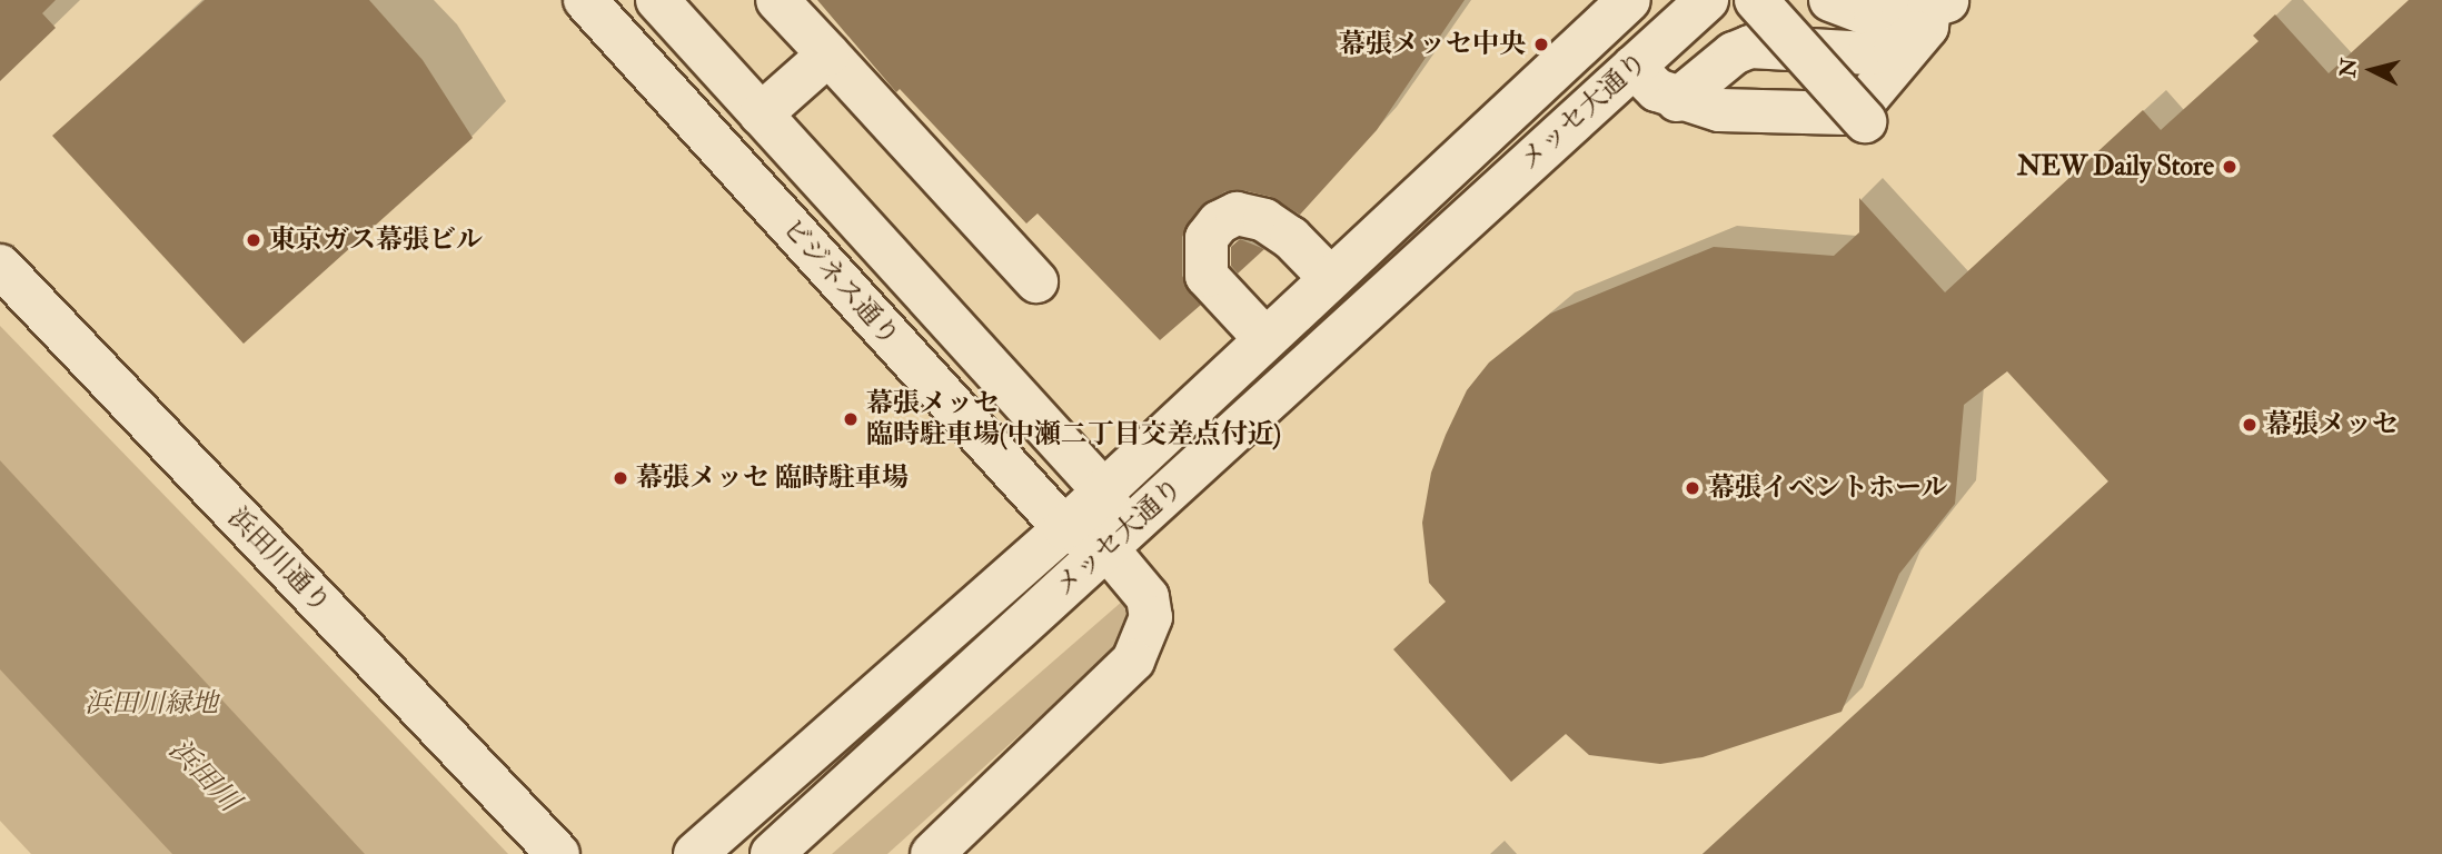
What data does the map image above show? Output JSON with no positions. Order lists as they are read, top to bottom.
{
  "streets": {
    "street": ["メッセ大通り", "ビジネス通り", "浜田川通り"]
  },
  "crossings": [
    ["メッセ大通り", "ビジネス通り"]
  ],
  "water": ["浜田川"],
  "parks": ["浜田川緑地"],
  "places": [
    "幕張メッセ中央",
    "NEW Daily Store",
    "東京ガス幕張ビル",
    "幕張メッセ 臨時駐車場(中瀬二丁目交差点付近)",
    "幕張メッセ",
    "幕張メッセ 臨時駐車場",
    "幕張イベントホール"
  ],
  "north": "left"
}
